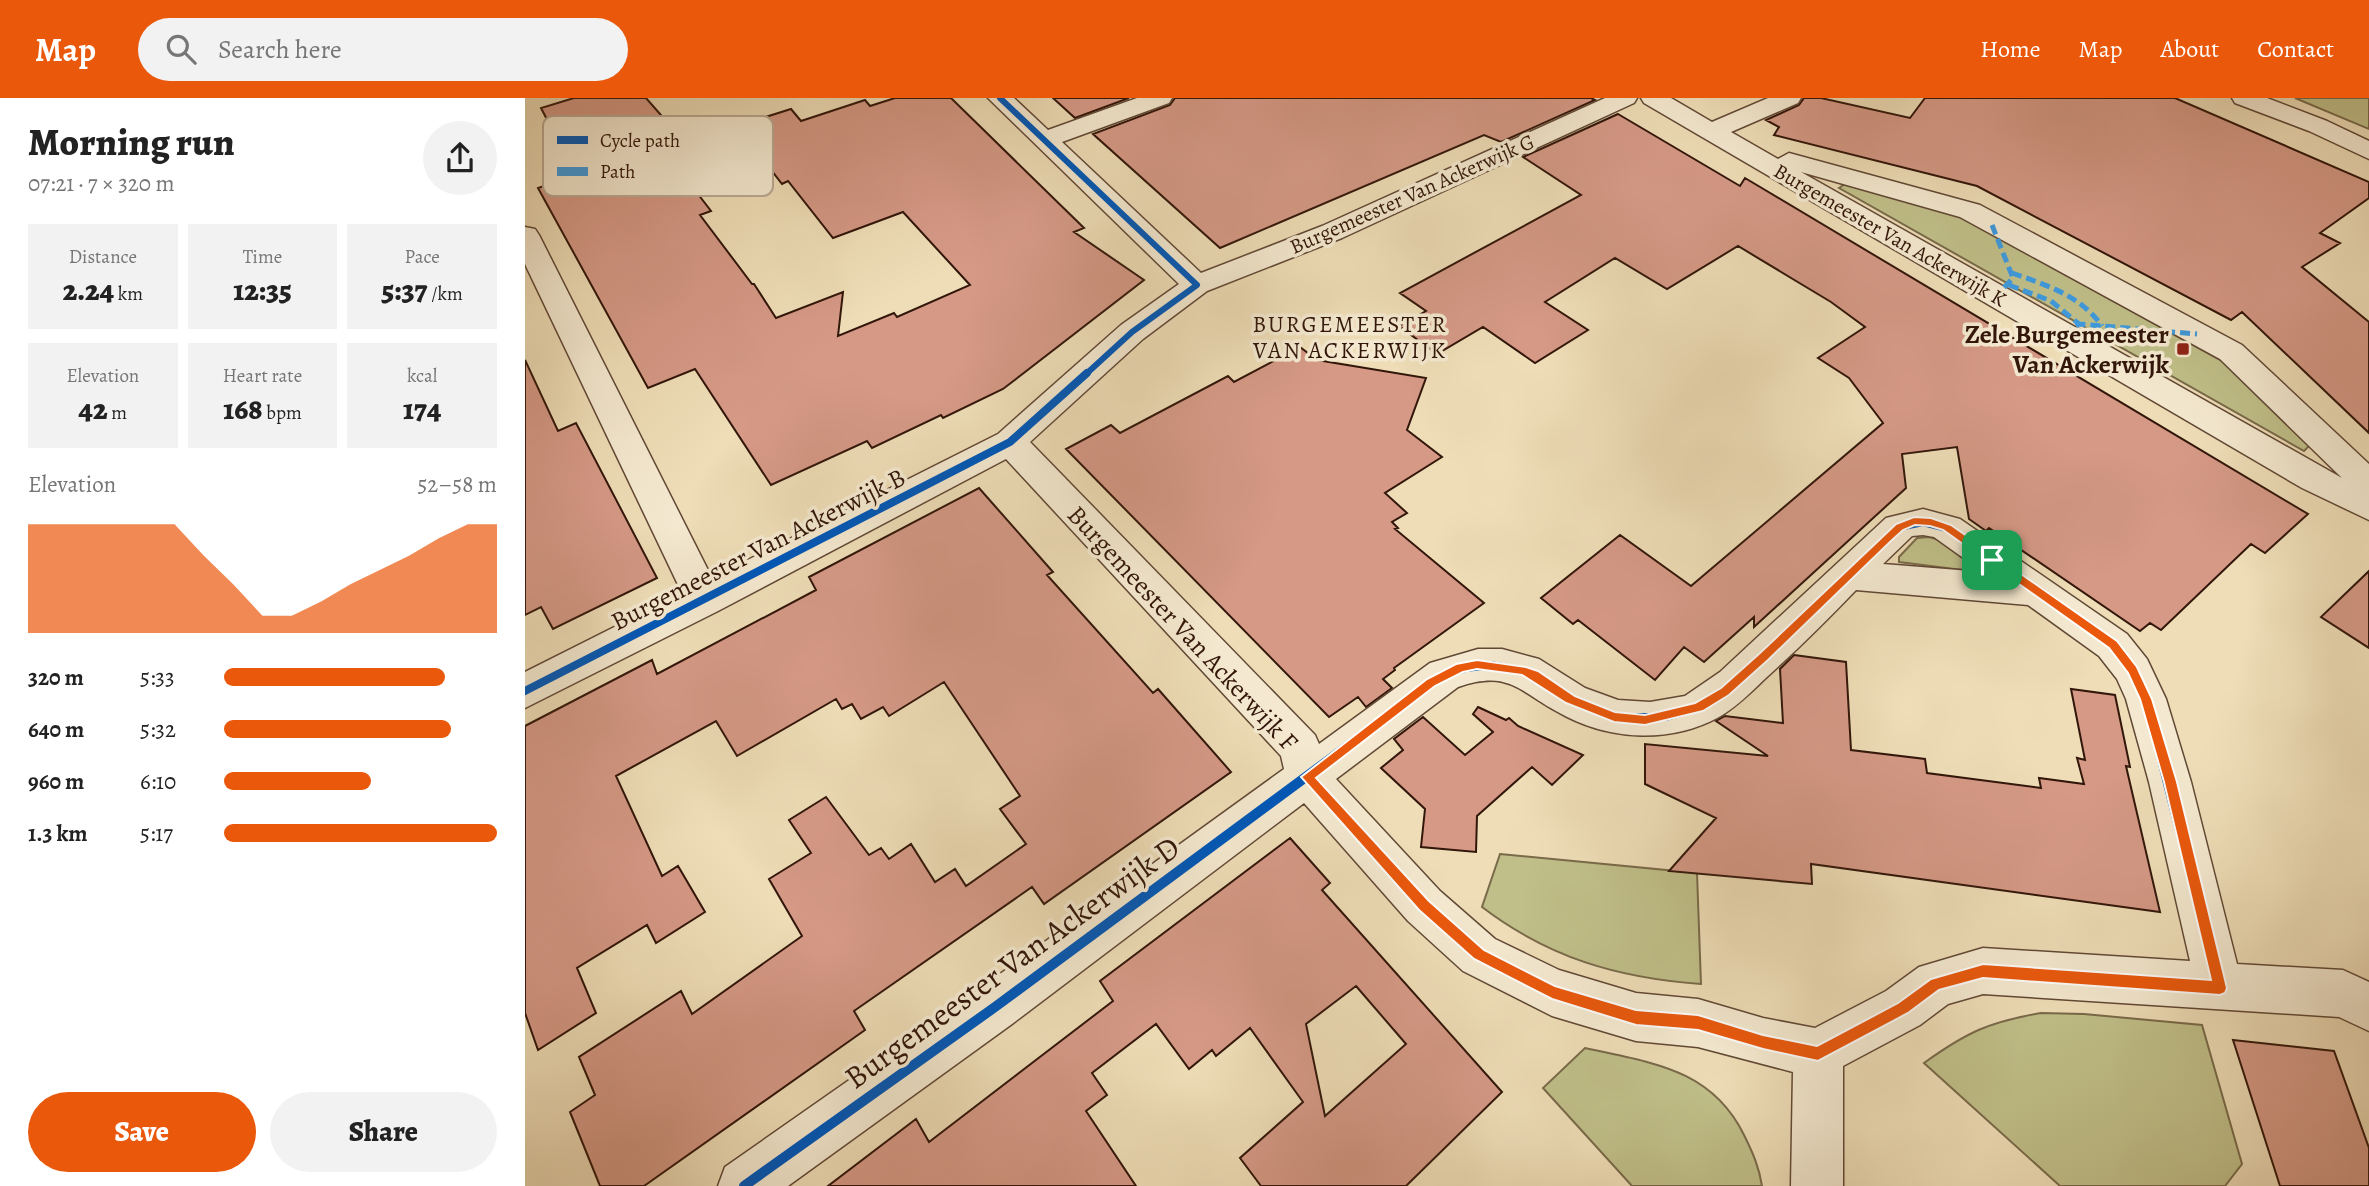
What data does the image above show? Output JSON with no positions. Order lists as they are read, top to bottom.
{
  "streets": {
    "street": [
      "Burgemeester Van Ackerwijk G",
      "Burgemeester Van Ackerwijk K",
      "Burgemeester Van Ackerwijk B",
      "Burgemeester Van Ackerwijk F",
      "Burgemeester Van Ackerwijk D"
    ]
  },
  "crossings": [
    ["Burgemeester Van Ackerwijk G", "Burgemeester Van Ackerwijk B"],
    ["Burgemeester Van Ackerwijk G", "Burgemeester Van Ackerwijk F"],
    ["Burgemeester Van Ackerwijk B", "Burgemeester Van Ackerwijk F"],
    ["Burgemeester Van Ackerwijk F", "Burgemeester Van Ackerwijk D"]
  ],
  "districts": ["BURGEMEESTER VAN ACKERWIJK"],
  "places": {
    "transit": ["Zele Burgemeester Van Ackerwijk"]
  },
  "legend": ["Cycle path", "Path"],
  "page": {
    "header": "Map",
    "search": "Search here",
    "nav": [
      "Home",
      "Map",
      "About",
      "Contact"
    ],
    "heading": ["Morning run", "07:21 · 7 × 320 m"],
    "stats": [
      ["Distance", "2.24 km"],
      ["Time", "12:35"],
      ["Pace", "5:37 /km"],
      ["Elevation", "42 m"],
      ["Heart rate", "168 bpm"],
      ["kcal", "174"]
    ],
    "chart": ["Elevation", "52–58 m"],
    "list": [
      {
        "name": "320 m",
        "note": "5:33"
      },
      {
        "name": "640 m",
        "note": "5:32"
      },
      {
        "name": "960 m",
        "note": "6:10"
      },
      {
        "name": "1.3 km",
        "note": "5:17"
      }
    ],
    "buttons": ["Save", "Share"]
  }
}
